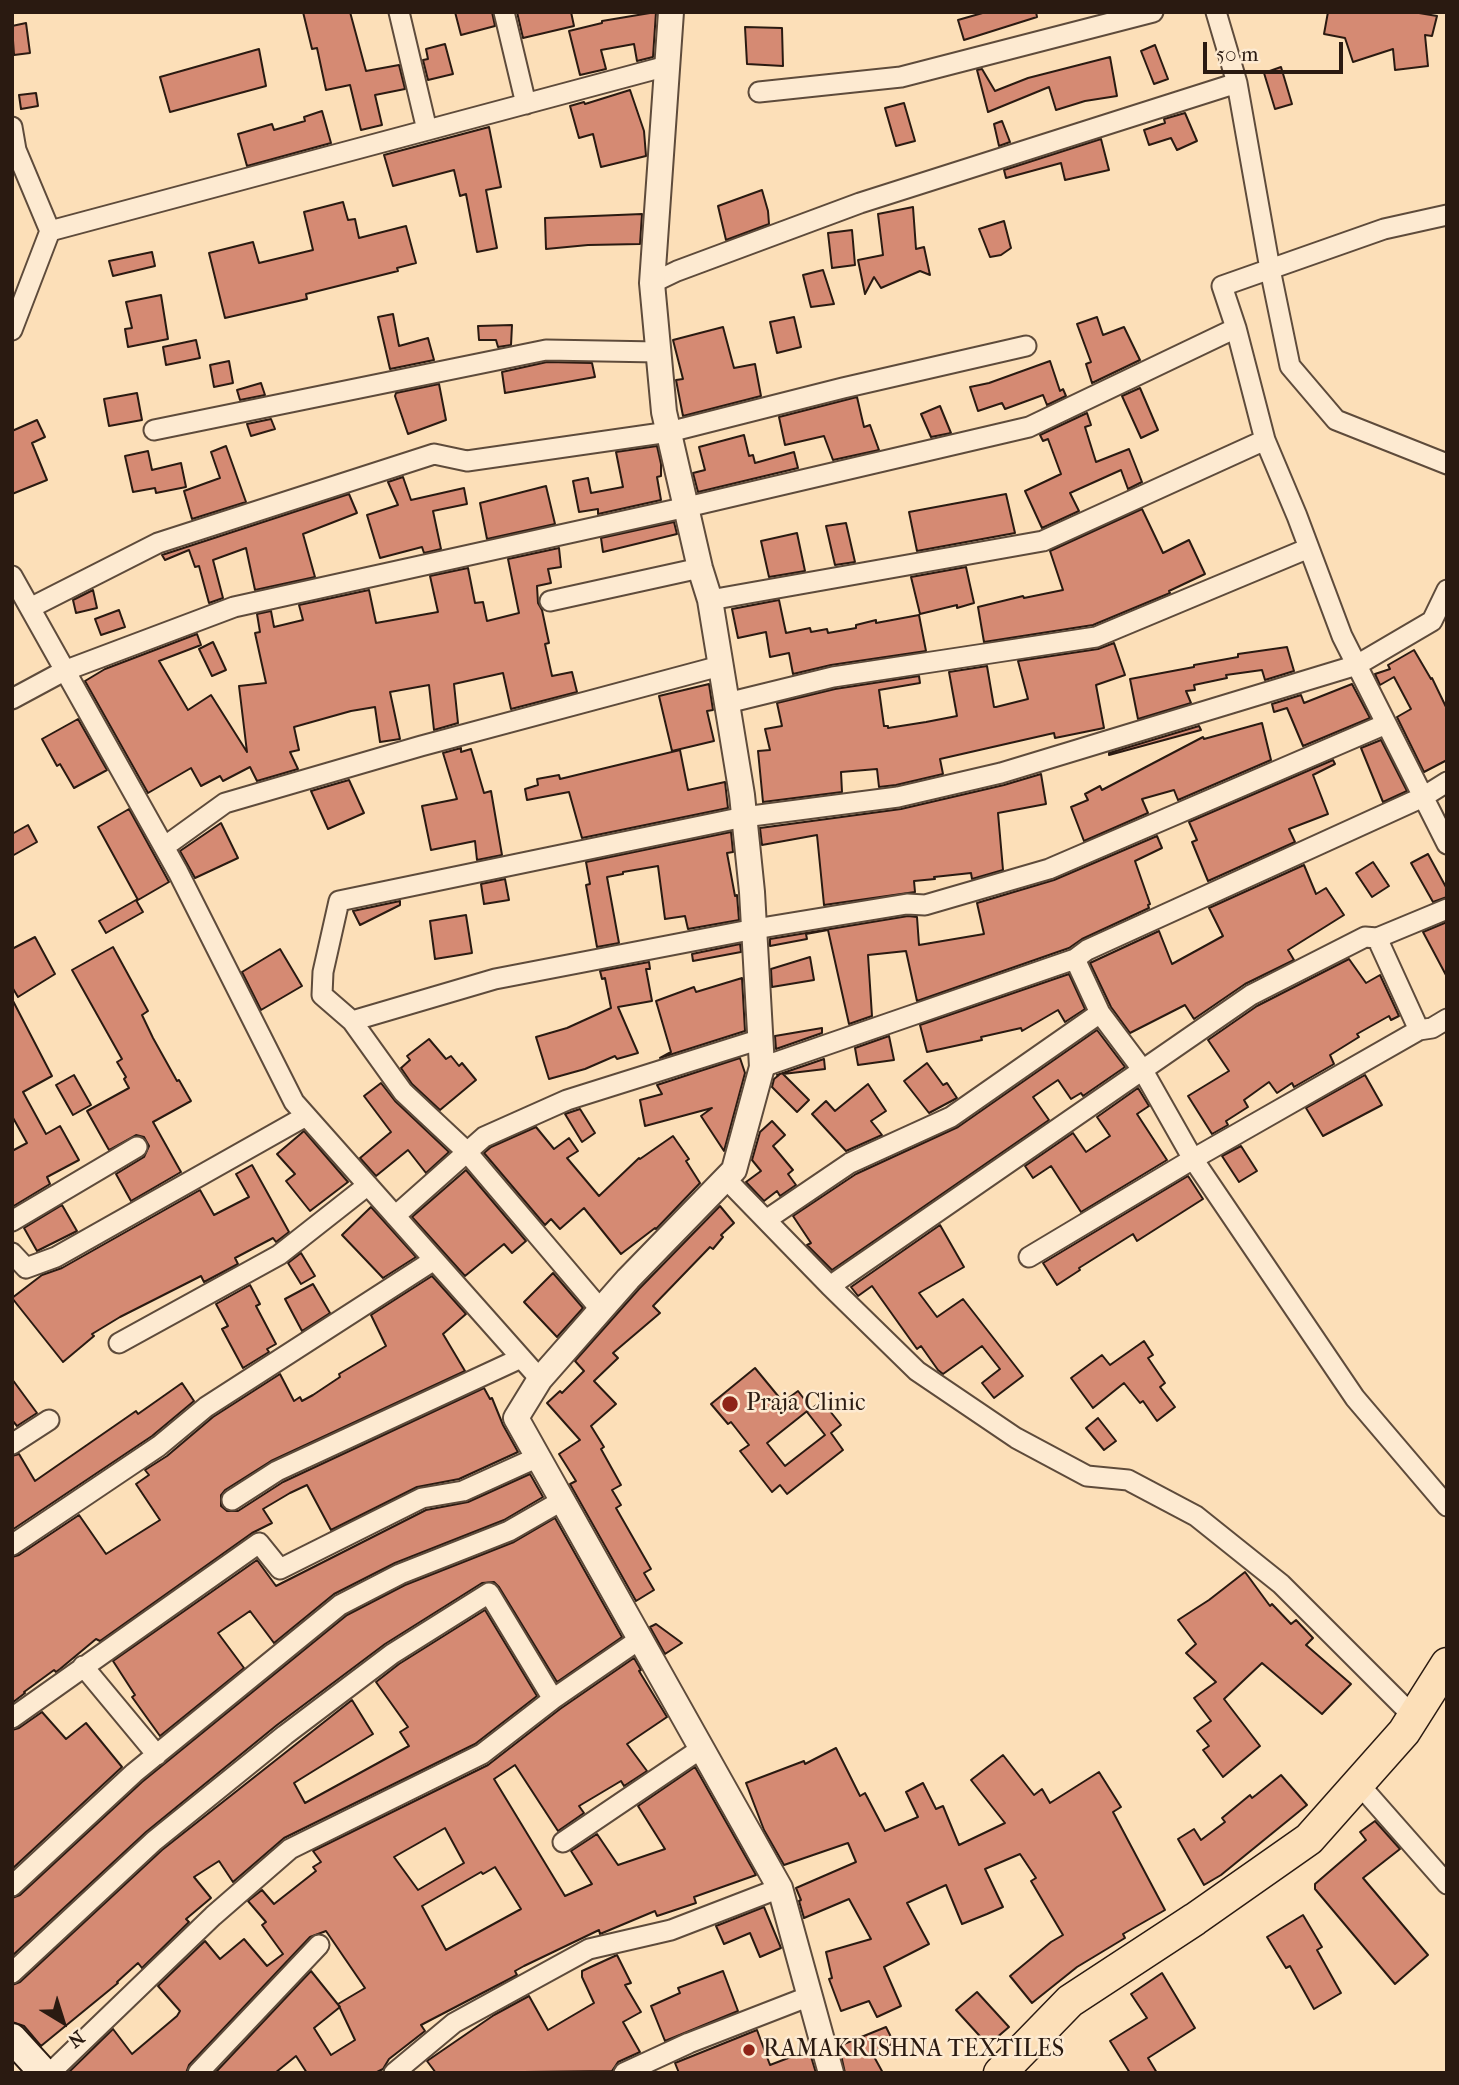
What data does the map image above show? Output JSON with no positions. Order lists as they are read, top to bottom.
{
  "places": ["Praja Clinic", "RAMAKRISHNA TEXTILES"],
  "scale_bar": "50 m",
  "north": "bottom right"
}
